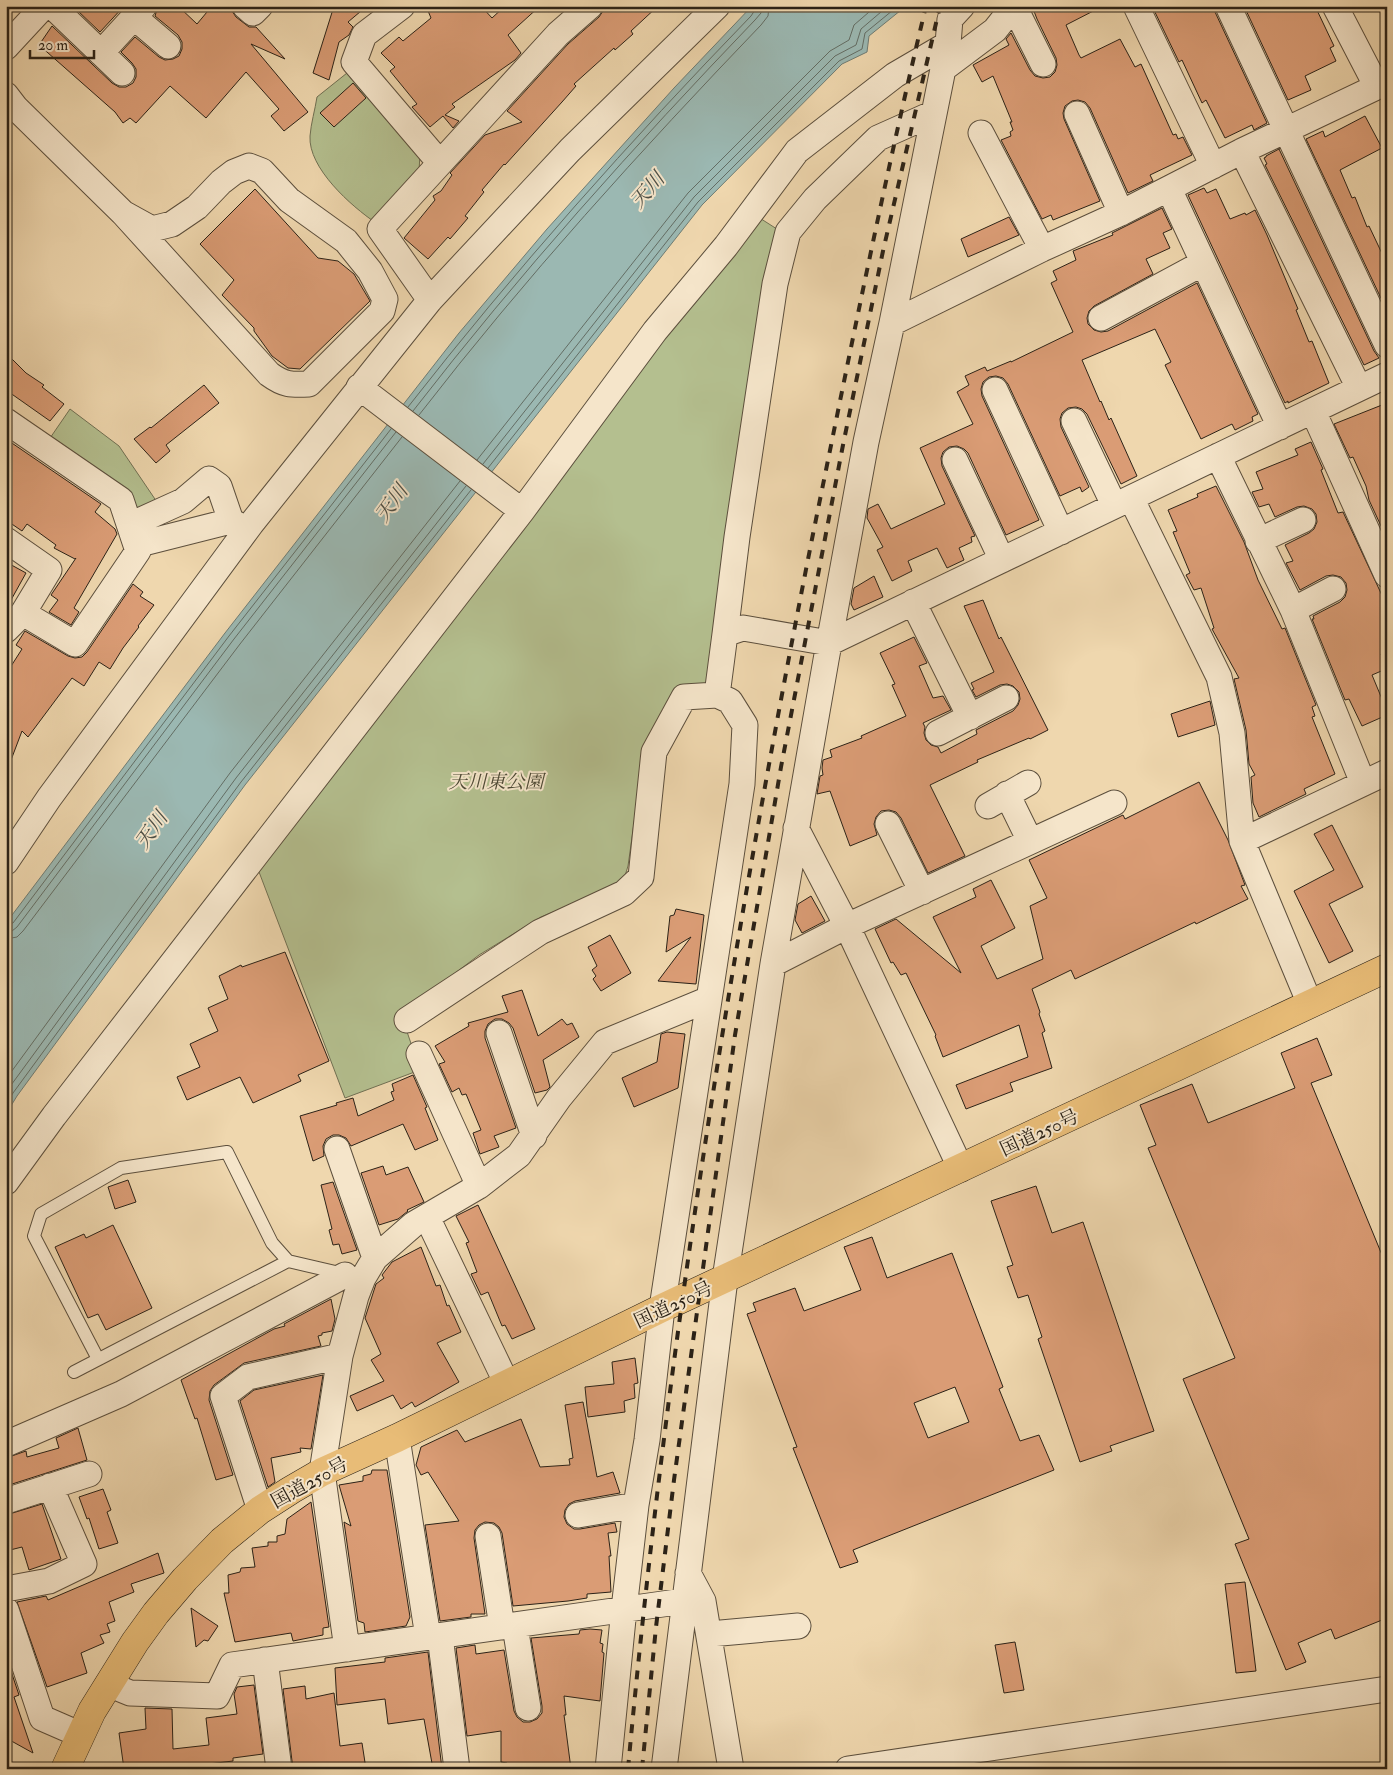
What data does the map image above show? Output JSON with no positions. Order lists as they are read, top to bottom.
{
  "streets": {
    "highway": ["国道250号"]
  },
  "water": ["天川"],
  "parks": ["天川東公園"],
  "scale_bar": "20 m"
}
